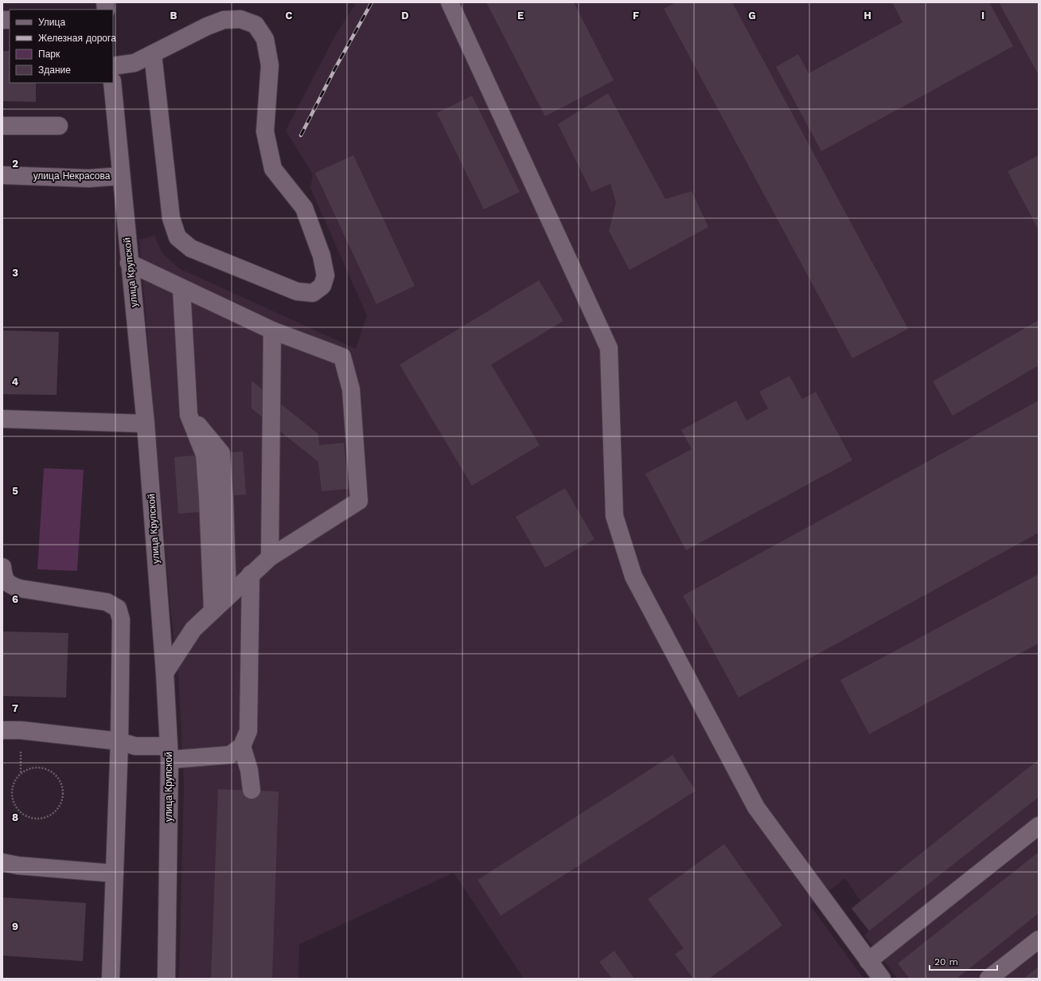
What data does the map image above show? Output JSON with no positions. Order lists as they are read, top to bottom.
{
  "streets": {
    "street": ["улица Некрасова", "улица Крупской"]
  },
  "crossings": [
    ["улица Некрасова", "улица Крупской"]
  ],
  "legend": [
    "Улица",
    "Железная дорога",
    "Парк",
    "Здание"
  ],
  "scale_bar": "20 m",
  "grid": {
    "columns": [
      "B",
      "C",
      "D",
      "E",
      "F",
      "G",
      "H",
      "I"
    ],
    "rows": [
      "2",
      "3",
      "4",
      "5",
      "6",
      "7",
      "8",
      "9"
    ]
  }
}
